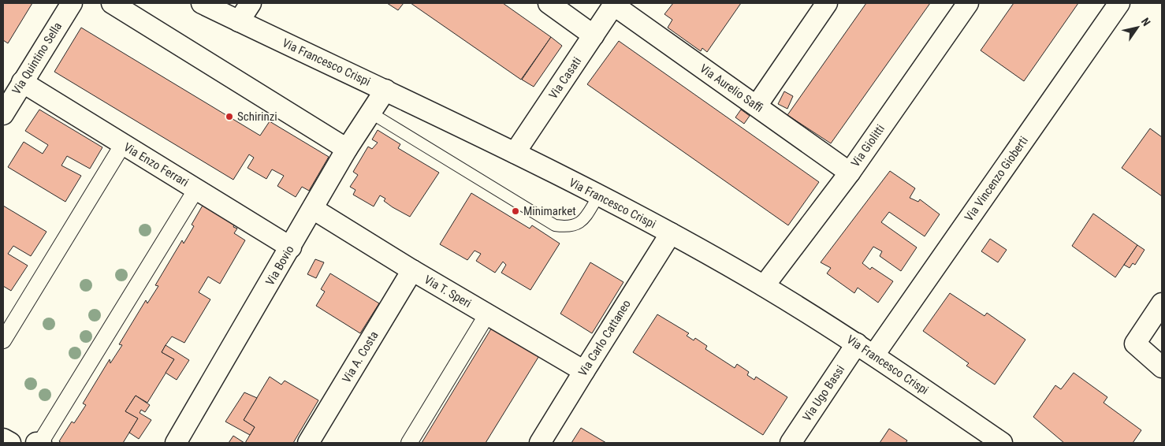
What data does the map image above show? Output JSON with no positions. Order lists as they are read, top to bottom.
{
  "streets": {
    "street": [
      "Via Quintino Sella",
      "Via Francesco Crispi",
      "Via Casati",
      "Via Aurelio Saffi",
      "Via Giolitti",
      "Via Enzo Ferrari",
      "Via Vincenzo Gioberti",
      "Via Bovio",
      "Via T. Speri",
      "Via Carlo Cattaneo",
      "Via A. Costa",
      "Via Ugo Bassi"
    ]
  },
  "crossings": [
    ["Via Quintino Sella", "Via Enzo Ferrari"],
    ["Via Francesco Crispi", "Via Casati"],
    ["Via Francesco Crispi", "Via Giolitti"],
    ["Via Francesco Crispi", "Via Vincenzo Gioberti"],
    ["Via Francesco Crispi", "Via Bovio"],
    ["Via Francesco Crispi", "Via Carlo Cattaneo"],
    ["Via Francesco Crispi", "Via Ugo Bassi"],
    ["Via Casati", "Via Aurelio Saffi"],
    ["Via Aurelio Saffi", "Via Giolitti"],
    ["Via Enzo Ferrari", "Via Bovio"],
    ["Via Bovio", "Via T. Speri"],
    ["Via T. Speri", "Via Carlo Cattaneo"],
    ["Via T. Speri", "Via A. Costa"]
  ],
  "places": ["Schirinzi", "Minimarket"],
  "north": "top right"
}
